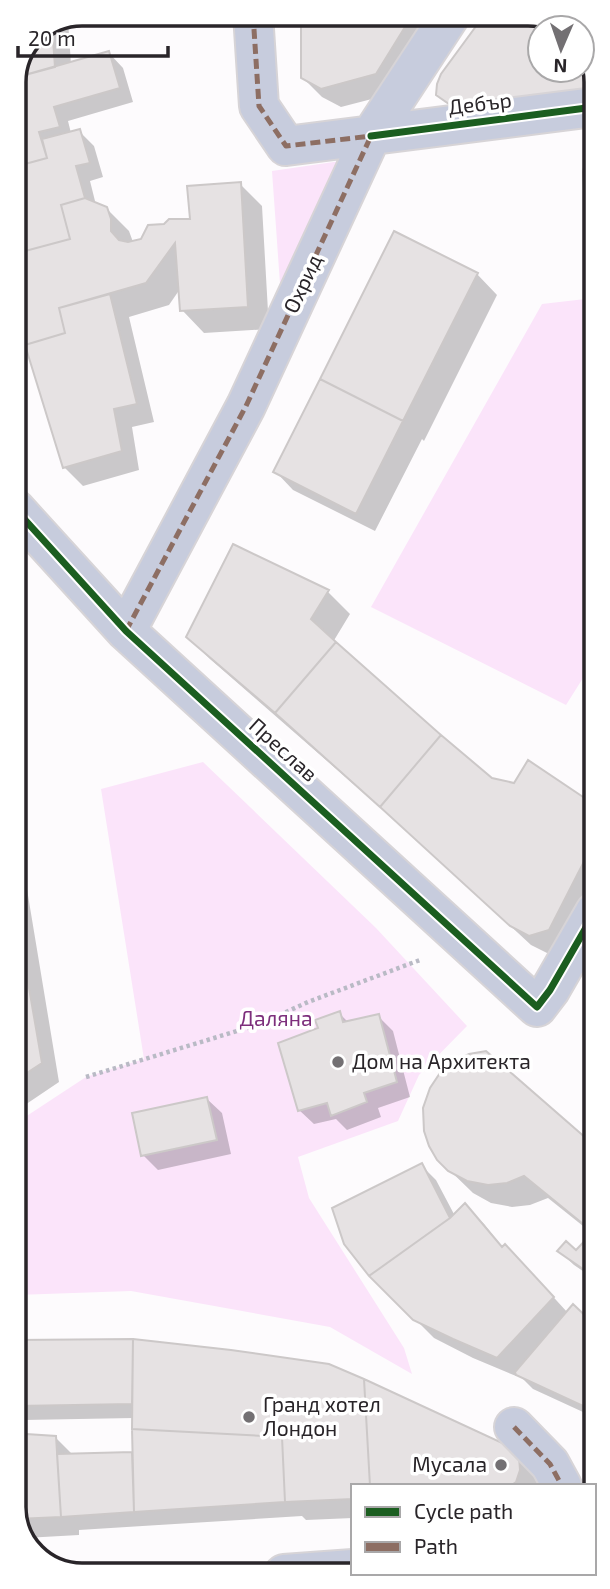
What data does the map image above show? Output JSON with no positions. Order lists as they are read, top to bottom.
{
  "streets": {
    "street": ["Дебър", "Охрид", "Преслав"]
  },
  "crossings": [
    ["Дебър", "Охрид"],
    ["Охрид", "Преслав"]
  ],
  "parks": ["Даляна"],
  "places": ["Дом на Архитекта", "Гранд хотел Лондон", "Мусала"],
  "legend": ["Cycle path", "Path"],
  "scale_bar": "20 m",
  "north": "bottom"
}
